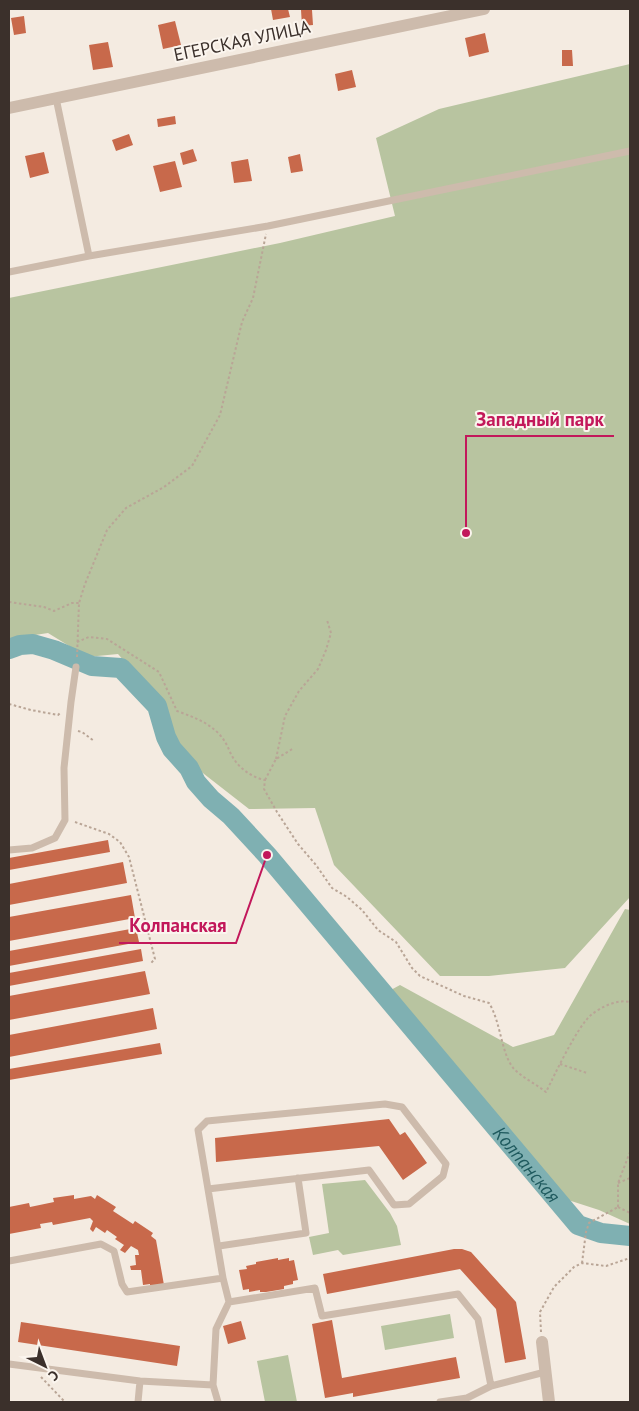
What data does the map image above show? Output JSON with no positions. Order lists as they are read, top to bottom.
{
  "streets": {
    "street": ["ЕГЕРСКАЯ УЛИЦА"]
  },
  "water": ["Колпанская"],
  "places": ["Западный парк", "Колпанская"],
  "north": "bottom right"
}
